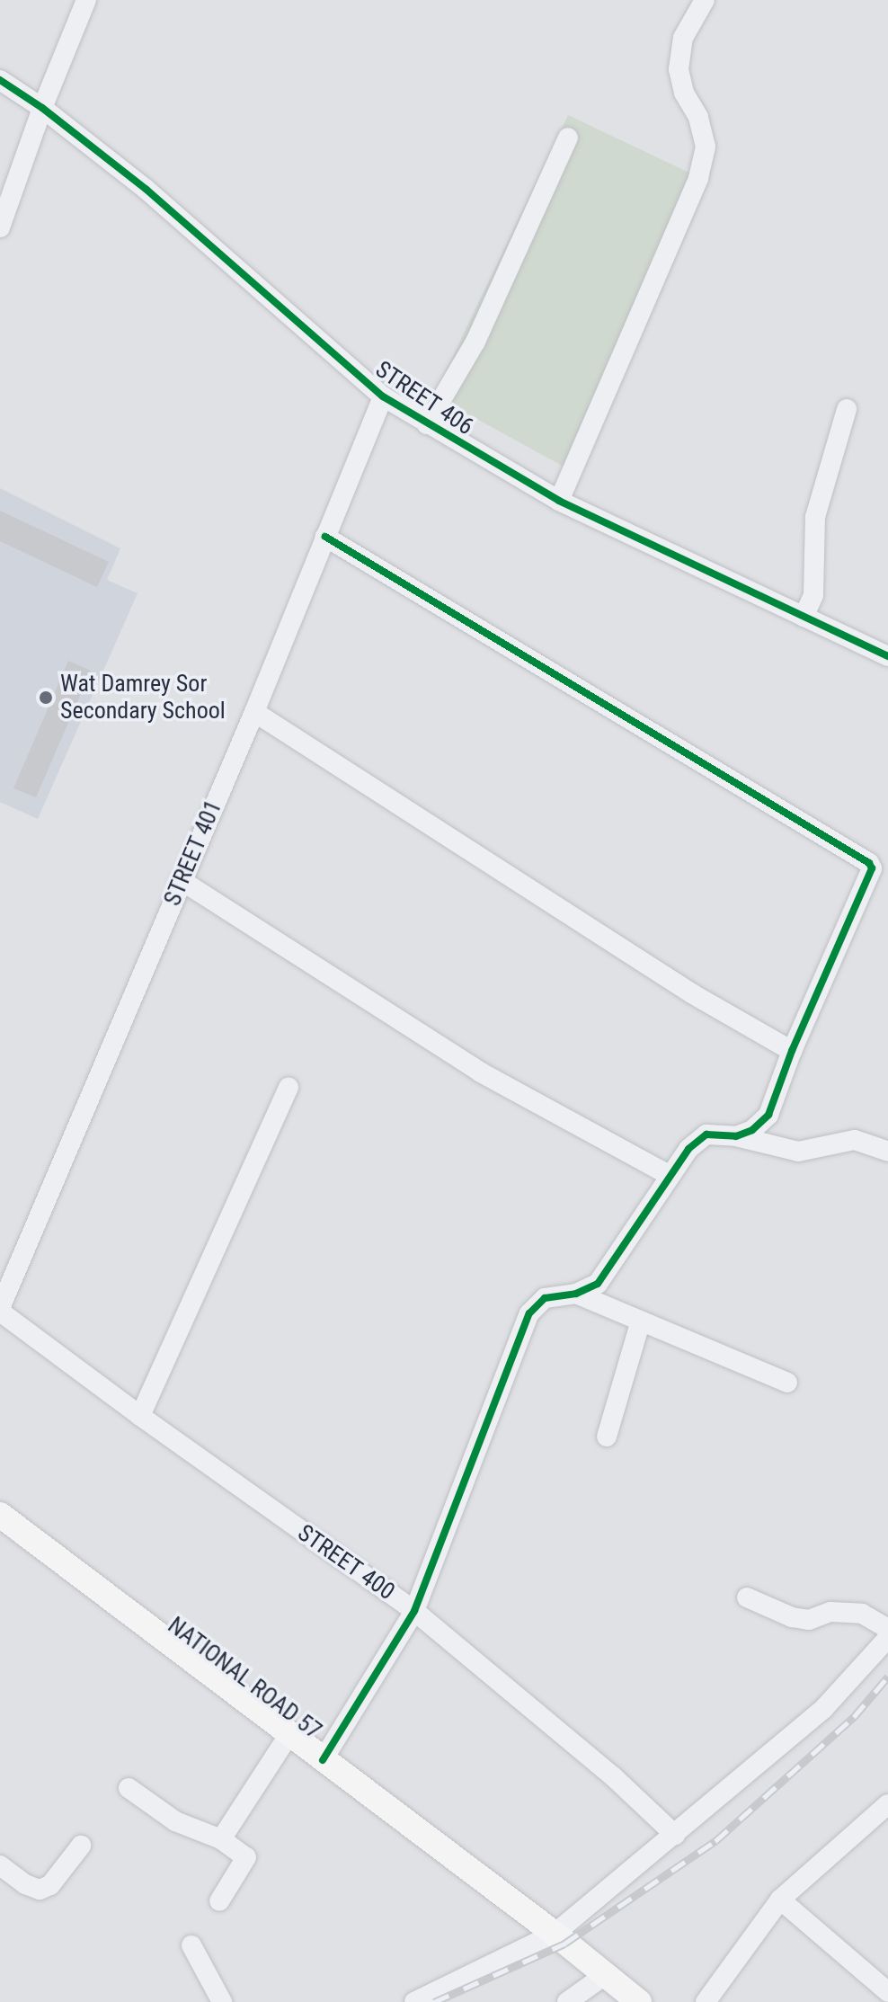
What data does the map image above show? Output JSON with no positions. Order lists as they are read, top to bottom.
{
  "streets": {
    "main road": ["NATIONAL ROAD 57"],
    "street": ["STREET 406", "STREET 401", "STREET 400"]
  },
  "crossings": [
    ["STREET 406", "STREET 401"],
    ["STREET 401", "STREET 400"]
  ],
  "places": ["Wat Damrey Sor Secondary School"]
}
